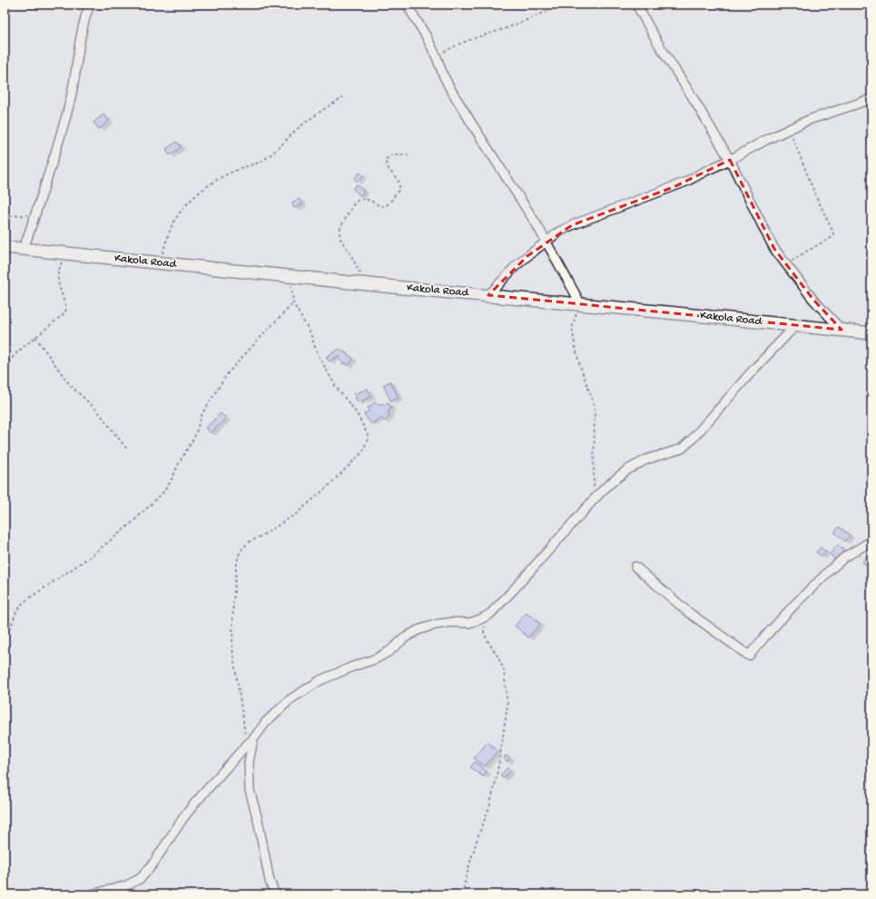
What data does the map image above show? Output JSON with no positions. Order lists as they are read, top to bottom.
{
  "streets": {
    "main road": ["Kakola Road"]
  }
}
